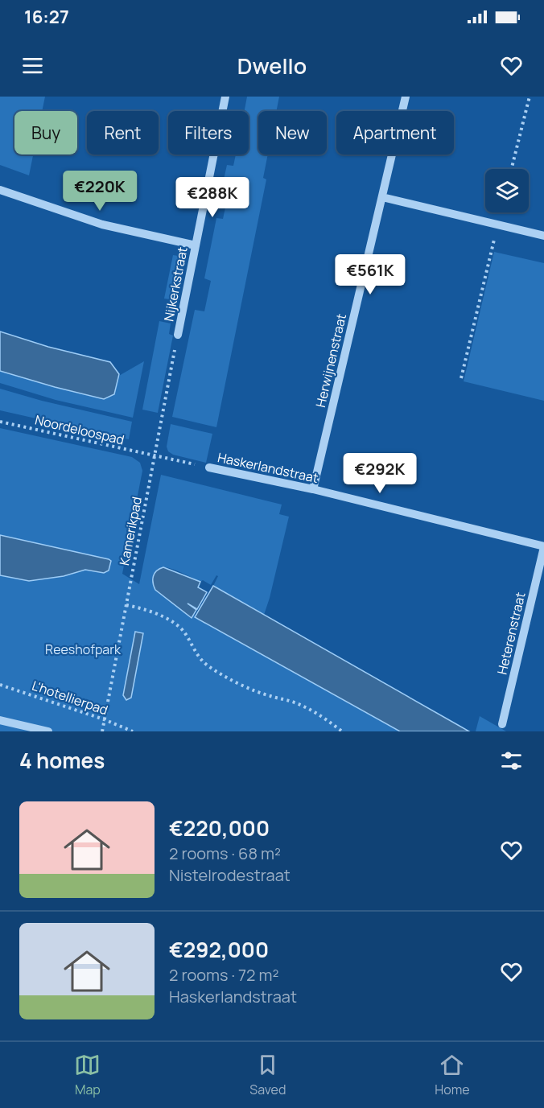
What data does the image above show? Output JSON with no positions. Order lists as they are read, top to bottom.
{
  "streets": {
    "street": [
      "Nijkerkstraat",
      "Herwijnenstraat",
      "Haskerlandstraat",
      "Heterenstraat"
    ],
    "path": ["Noordeloospad", "Kamerikpad", "L'hotellierpad"]
  },
  "crossings": [
    ["Nijkerkstraat", "Kamerikpad"],
    ["Herwijnenstraat", "Haskerlandstraat"],
    ["Noordeloospad", "Haskerlandstraat"],
    ["Noordeloospad", "Kamerikpad"],
    ["Haskerlandstraat", "Kamerikpad"],
    ["Haskerlandstraat", "Heterenstraat"],
    ["Kamerikpad", "L'hotellierpad"]
  ],
  "parks": ["Reeshofpark"],
  "page": {
    "status": "16:27",
    "header": "Dwello",
    "chip": [
      "Buy",
      "Rent",
      "Filters",
      "New",
      "Apartment"
    ],
    "price": [
      "€220K",
      "€288K",
      "€561K",
      "€292K"
    ],
    "heading": "4 homes",
    "list": [
      {
        "name": "€220,000",
        "note": "2 rooms · 68 m² · Nistelrodestraat"
      },
      {
        "name": "€292,000",
        "note": "2 rooms · 72 m² · Haskerlandstraat"
      }
    ],
    "tabs": ["Map", "Saved", "Home"]
  }
}
